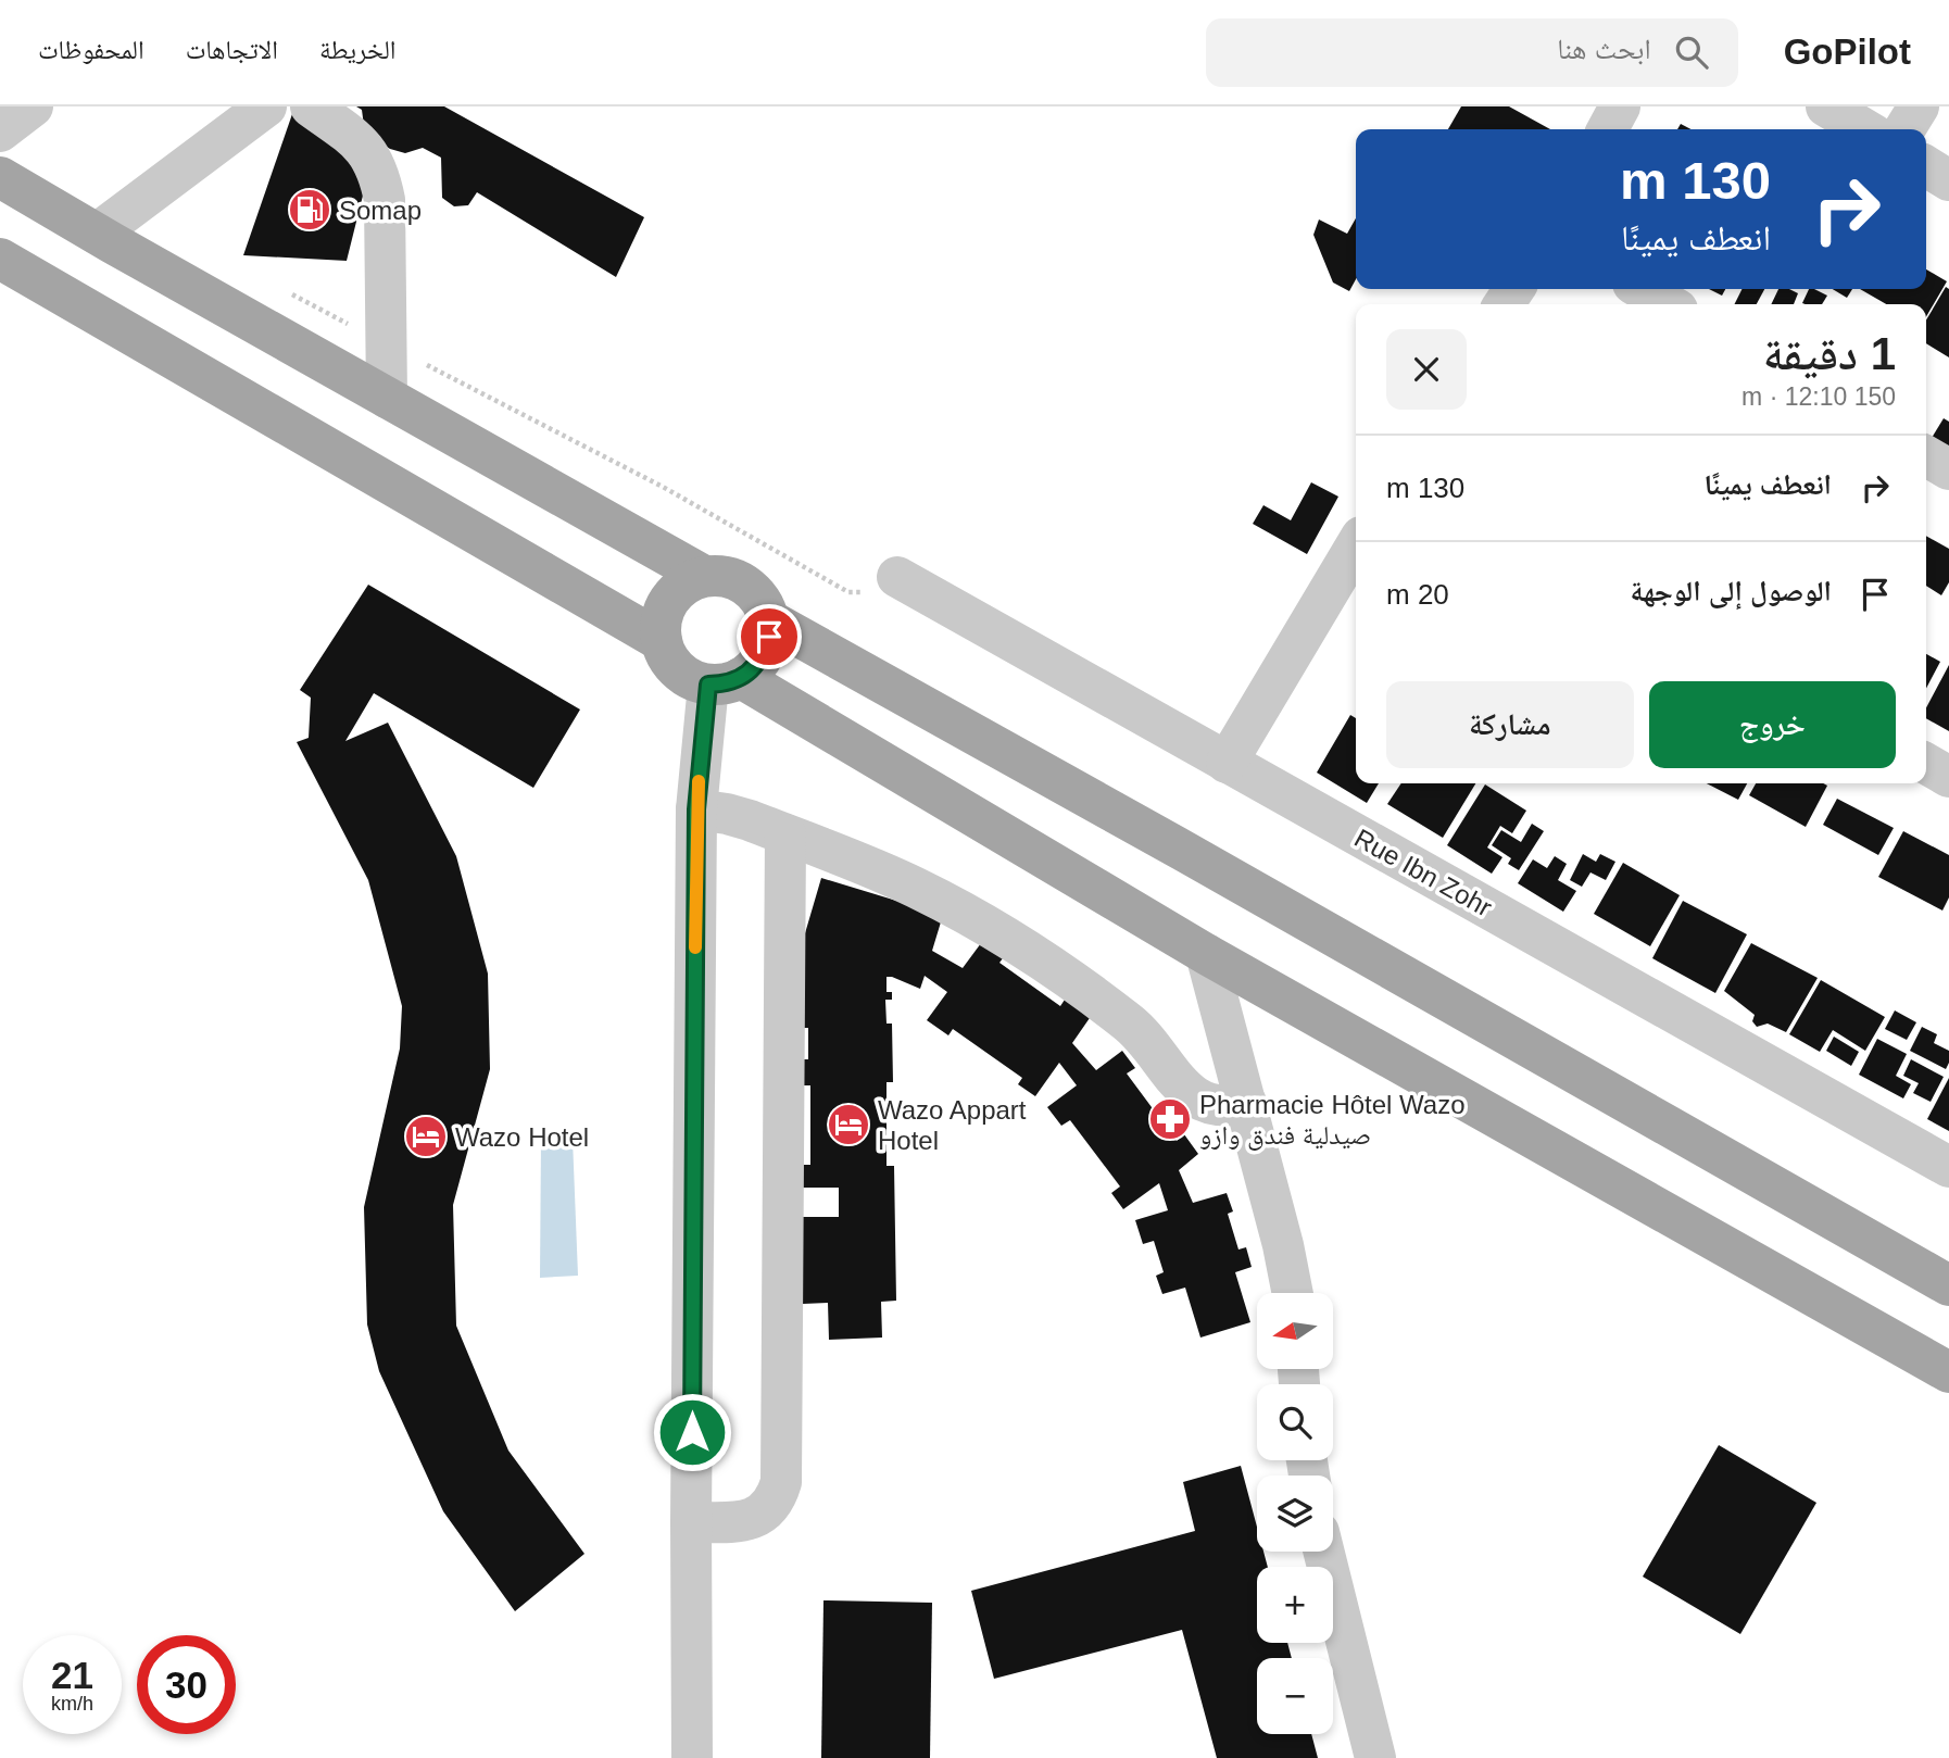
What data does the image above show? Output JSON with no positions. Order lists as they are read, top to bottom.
{
  "streets": {
    "street": ["Rue Ibn Zohr"]
  },
  "places": {
    "fuel station": ["Somap"],
    "pharmacy": ["Pharmacie Hôtel Wazo صيدلية فندق وازو"],
    "hotel": ["Wazo Appart Hotel", "Wazo Hotel"]
  },
  "north": "left",
  "page": {
    "header": "GoPilot",
    "search": "ابحث هنا",
    "nav": ["الخريطة", "الاتجاهات", "المحفوظات"],
    "turn": ["130 m", "انعطف يمينًا"],
    "heading": ["1 دقيقة", "150 m · 12:10"],
    "list": [
      {
        "name": "انعطف يمينًا",
        "value": "130 m"
      },
      {
        "name": "الوصول إلى الوجهة",
        "value": "20 m"
      }
    ],
    "buttons": ["خروج", "مشاركة"],
    "map_buttons": ["+", "−"],
    "speed": "21 km/h",
    "limit": "30"
  }
}
